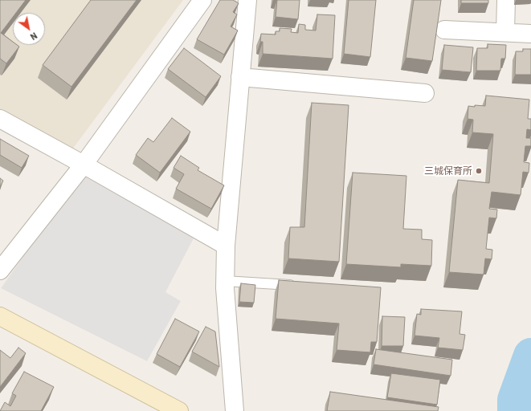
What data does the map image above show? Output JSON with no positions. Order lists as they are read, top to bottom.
{
  "places": ["三城保育所"],
  "north": "bottom right"
}
